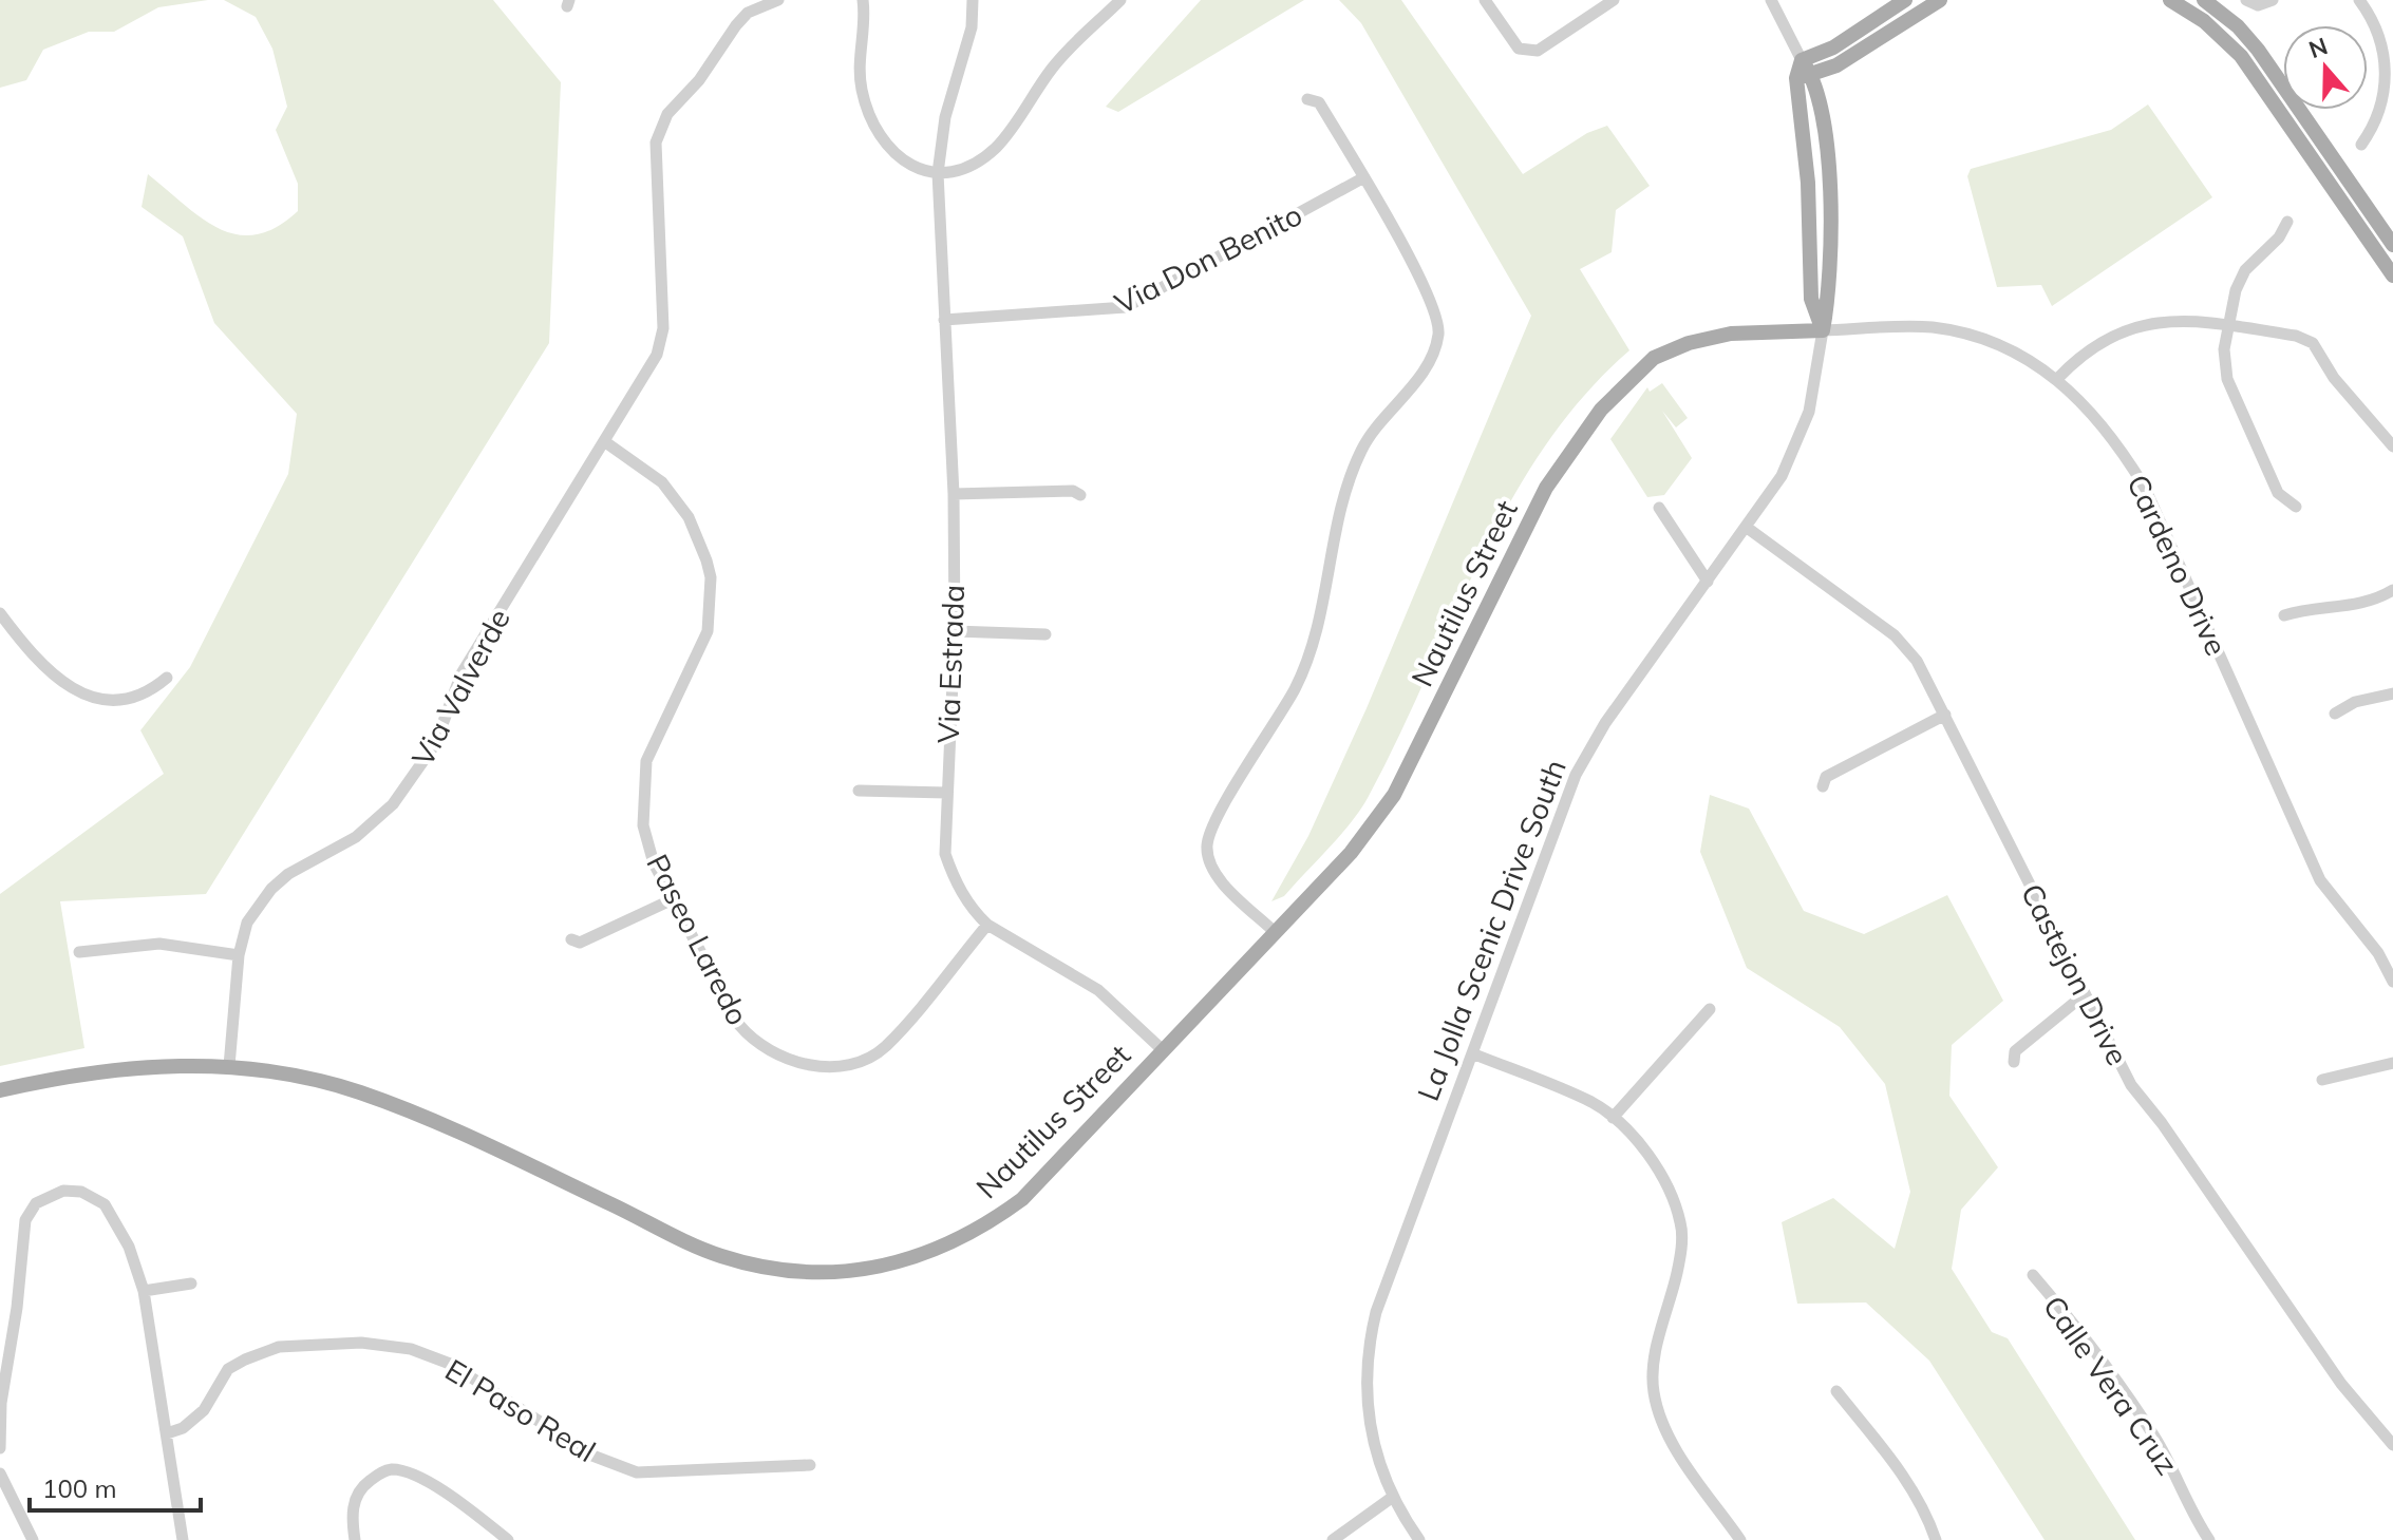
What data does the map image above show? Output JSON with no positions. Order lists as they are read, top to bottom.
{
  "streets": {
    "main road": ["Nautilus Street", "La Jolla Scenic Drive South"],
    "street": [
      "Via Don Benito",
      "Cardeno Drive",
      "Via Estrada",
      "Via Valverde",
      "Paseo Laredo",
      "Castejon Drive",
      "Calle Vera Cruz",
      "El Paso Real"
    ]
  },
  "crossings": [
    ["Via Don Benito", "Via Estrada"],
    ["Cardeno Drive", "Nautilus Street"],
    ["Cardeno Drive", "La Jolla Scenic Drive South"],
    ["Nautilus Street", "Via Estrada"],
    ["Nautilus Street", "Via Valverde"],
    ["Nautilus Street", "La Jolla Scenic Drive South"],
    ["Via Estrada", "Paseo Laredo"],
    ["Via Valverde", "Paseo Laredo"],
    ["La Jolla Scenic Drive South", "Castejon Drive"]
  ],
  "scale_bar": "100 m",
  "north": "top"
}
